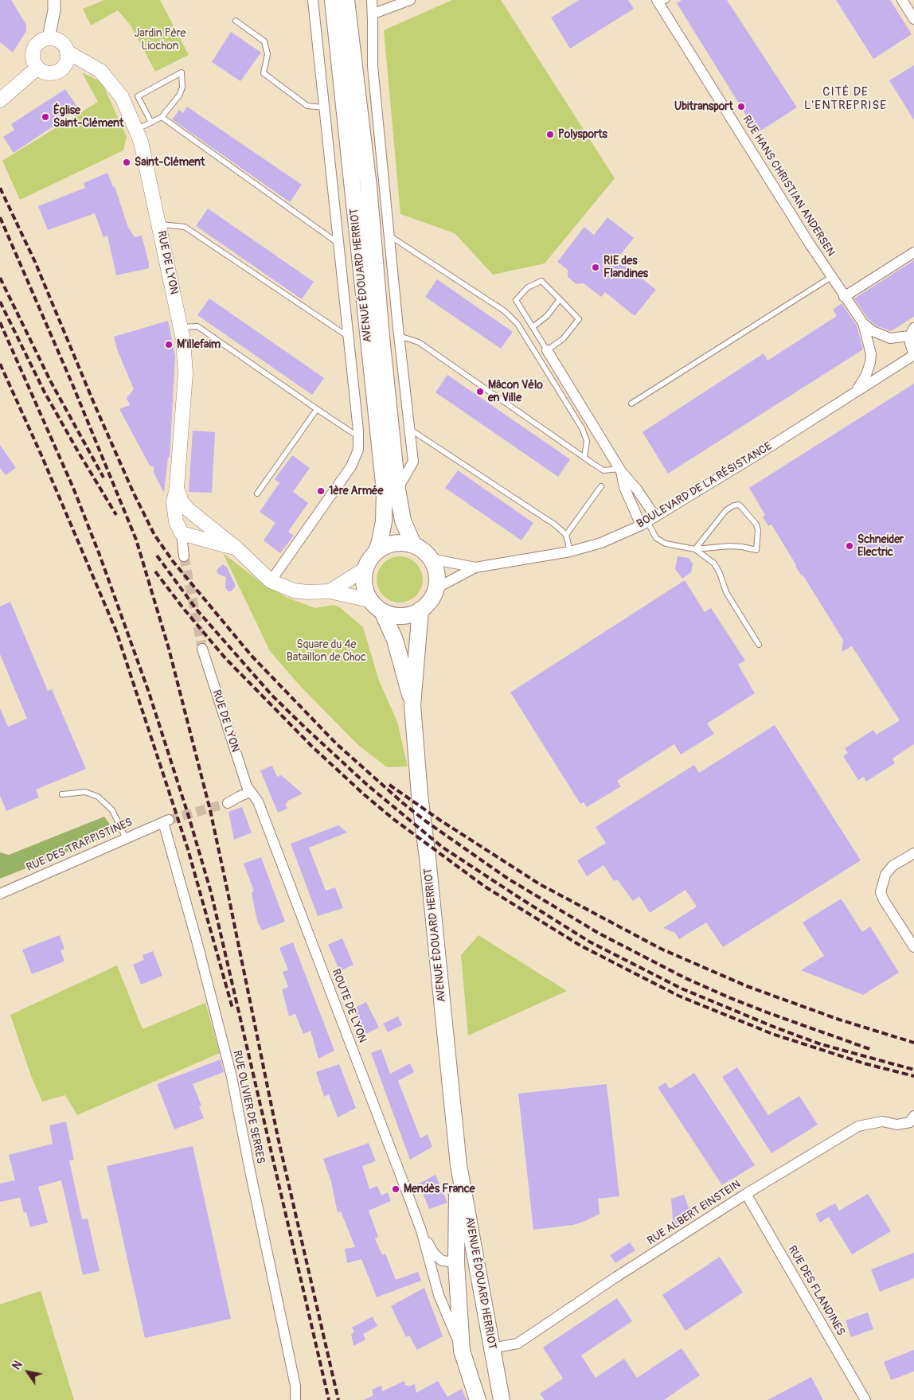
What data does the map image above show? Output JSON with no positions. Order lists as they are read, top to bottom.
{
  "streets": {
    "main road": ["RUE DE LYON", "AVENUE ÉDOUARD HERRIOT"],
    "street": [
      "RUE HANS CHRISTIAN ANDERSEN",
      "BOULEVARD DE LA RÉSISTANCE",
      "RUE DES TRAPPISTINES",
      "ROUTE DE LYON",
      "RUE OLIVIER DE SERRES",
      "RUE ALBERT EINSTEIN",
      "RUE DES FLANDINES"
    ]
  },
  "crossings": [
    ["RUE HANS CHRISTIAN ANDERSEN", "BOULEVARD DE LA RÉSISTANCE"],
    ["RUE DE LYON", "ROUTE DE LYON"],
    ["AVENUE ÉDOUARD HERRIOT", "BOULEVARD DE LA RÉSISTANCE"],
    ["AVENUE ÉDOUARD HERRIOT", "ROUTE DE LYON"],
    ["AVENUE ÉDOUARD HERRIOT", "RUE ALBERT EINSTEIN"],
    ["RUE DES TRAPPISTINES", "RUE OLIVIER DE SERRES"],
    ["RUE ALBERT EINSTEIN", "RUE DES FLANDINES"]
  ],
  "districts": ["CITÉ DE L'ENTREPRISE"],
  "parks": ["Jardin Père Liochon", "Square du 4e Bataillon de Choc"],
  "places": [
    "Ubitransport",
    "Église Saint-Clément",
    "Polysports",
    "Saint-Clément",
    "RIE des Flandines",
    "M'illefaim",
    "Mâcon Vélo en Ville",
    "1ère Armée",
    "Schneider Electric",
    "Mendès France"
  ],
  "north": "top left"
}
